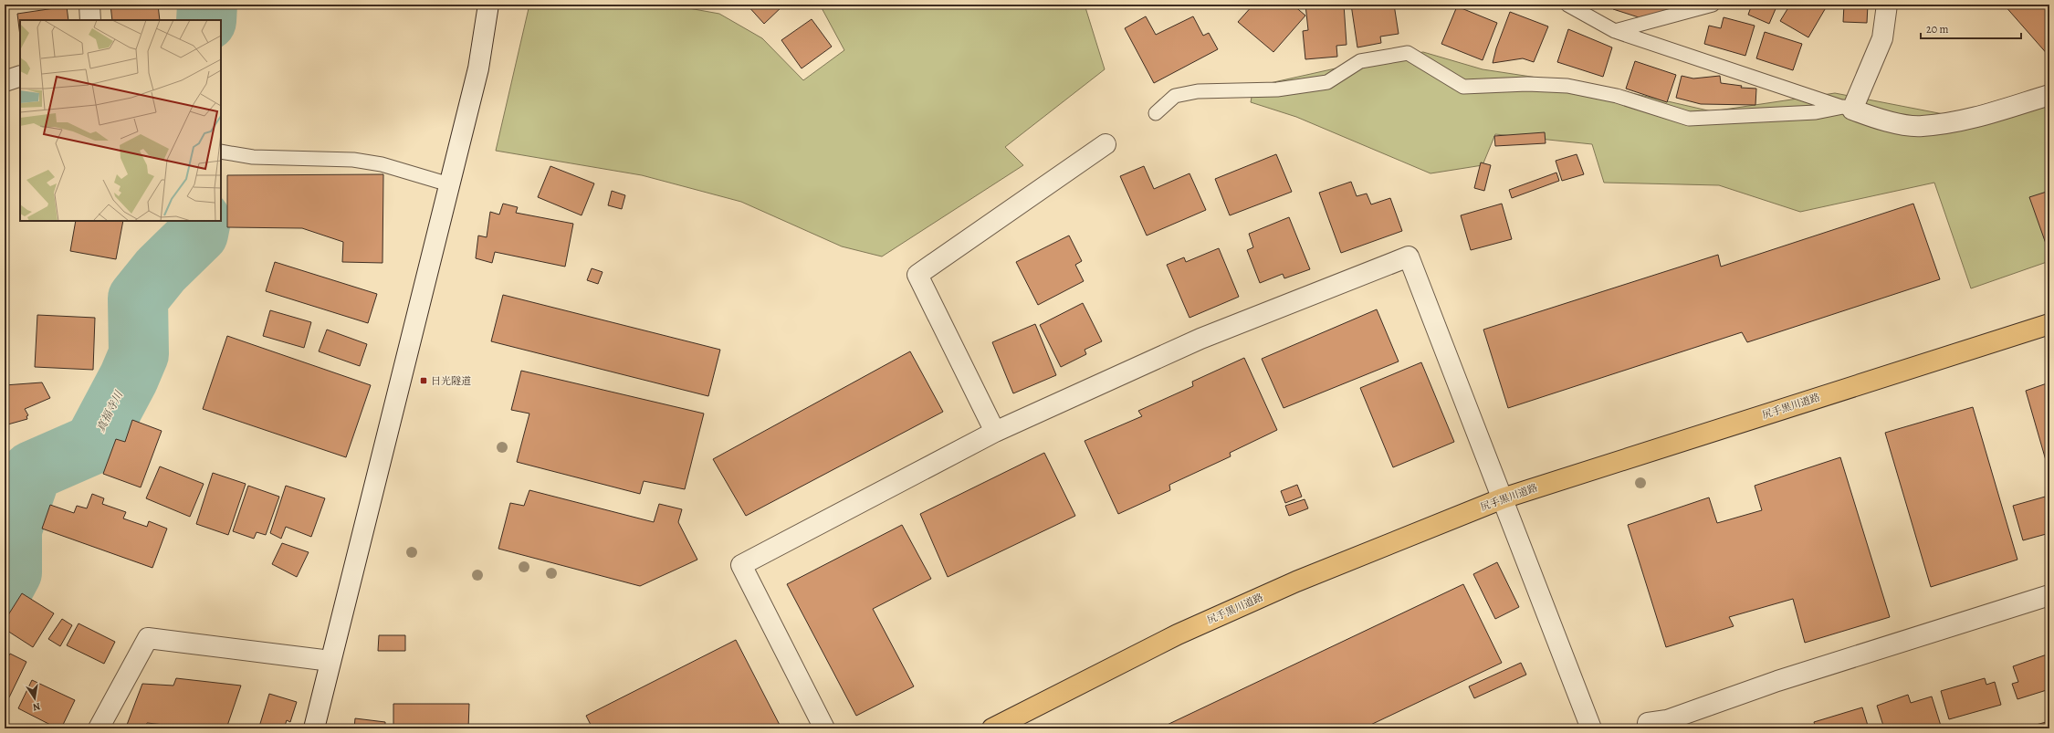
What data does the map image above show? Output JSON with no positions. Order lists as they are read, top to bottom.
{
  "streets": {
    "main road": ["尻手黒川道路"]
  },
  "water": ["真福寺川"],
  "places": {
    "transit": ["日光隧道"]
  },
  "scale_bar": "20 m",
  "north": "bottom"
}
